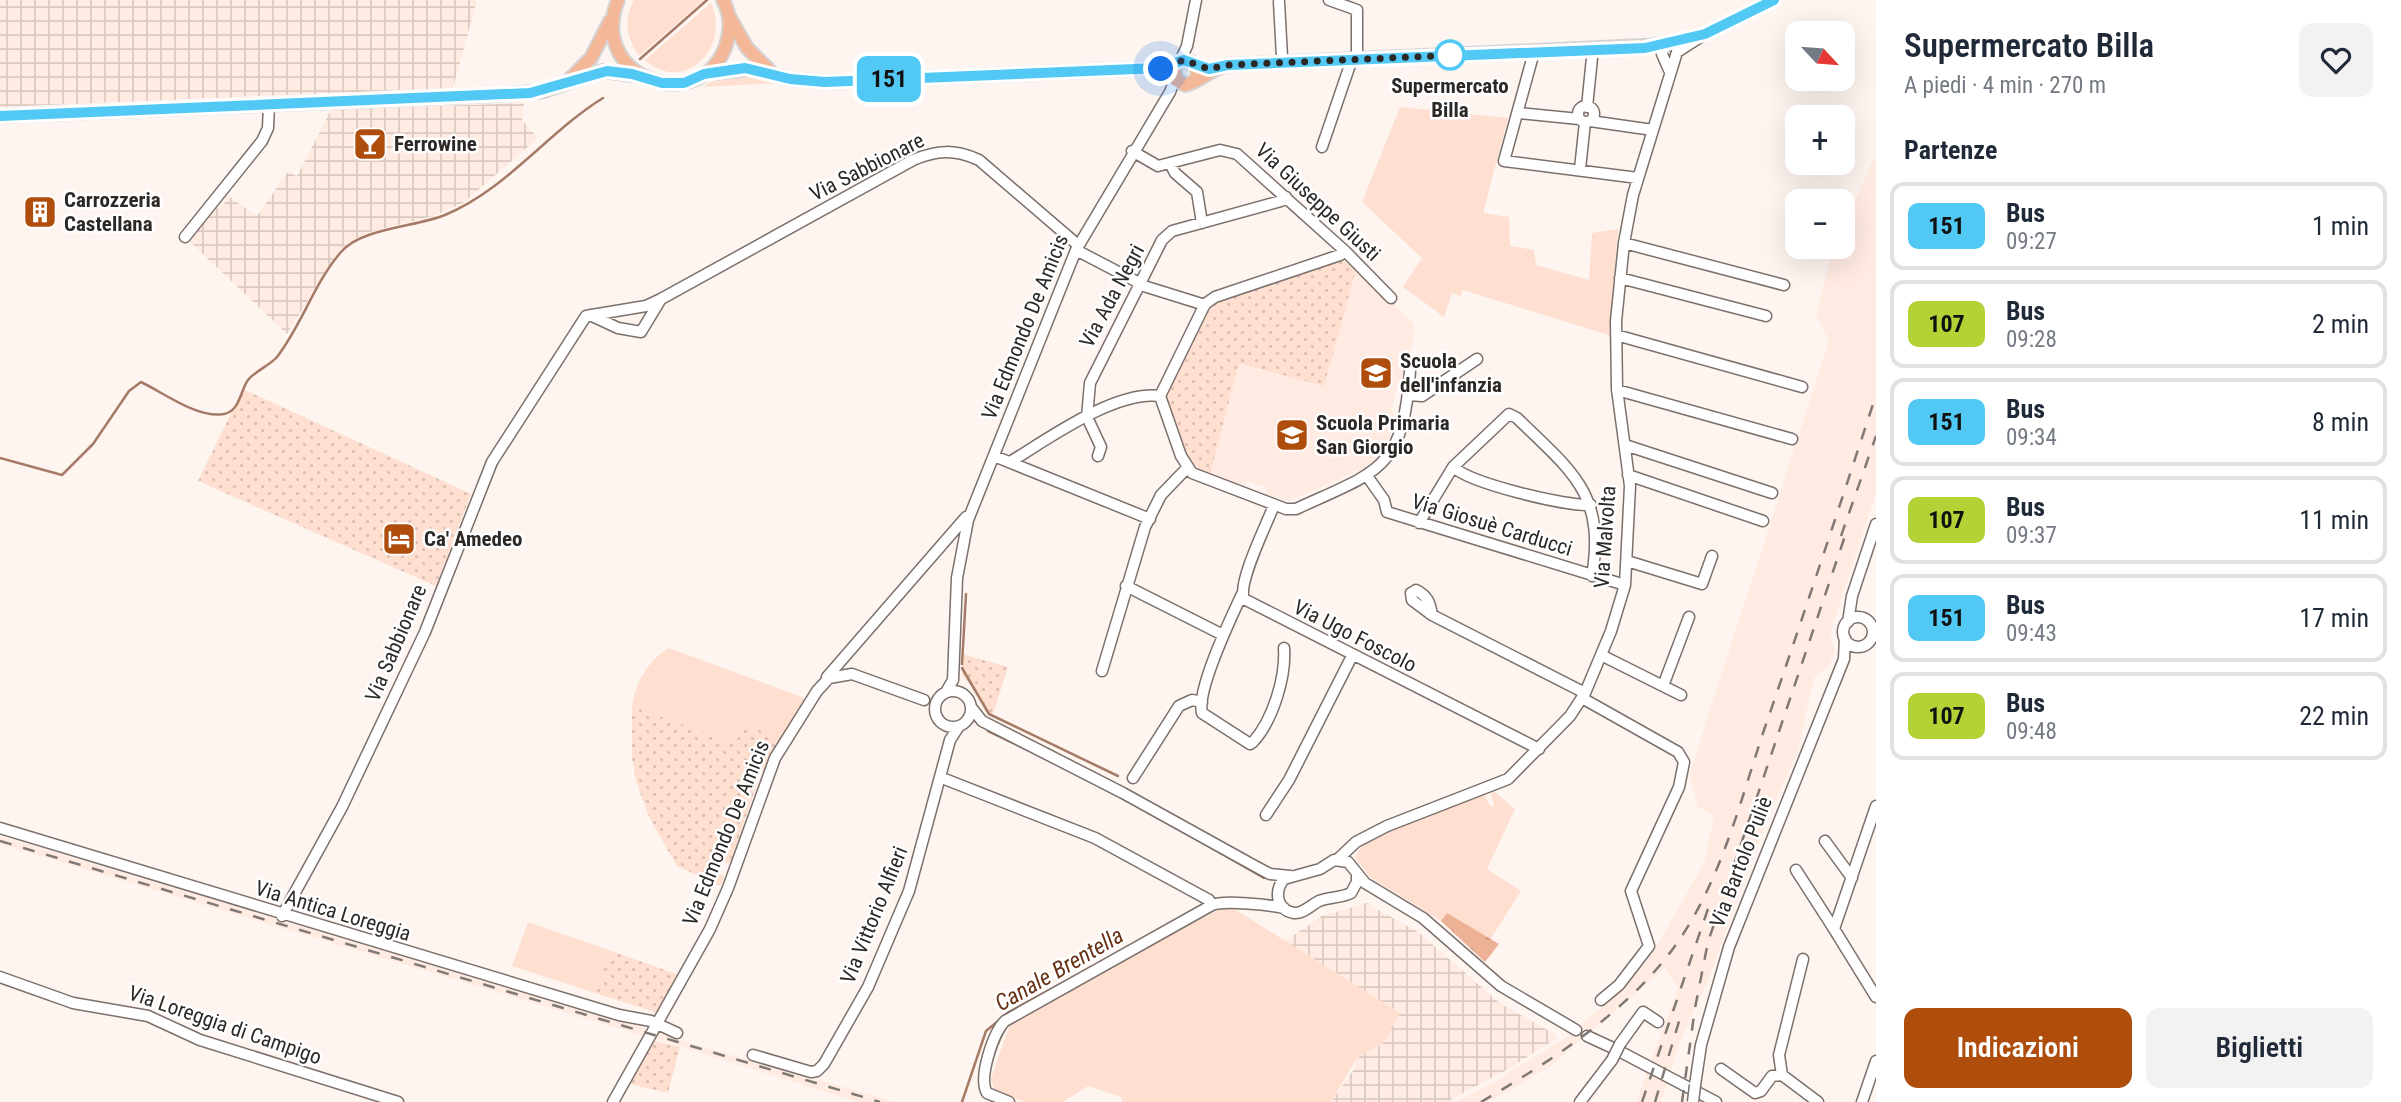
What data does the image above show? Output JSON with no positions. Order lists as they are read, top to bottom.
{
  "streets": {
    "street": [
      "Via Sabbionare",
      "Via Giuseppe Giusti",
      "Via Ada Negri",
      "Via Edmondo De Amicis",
      "Via Giosuè Carducci",
      "Via Malvolta",
      "Via Ugo Foscolo",
      "Via Bartolo Puliè",
      "Via Antica Loreggia",
      "Via Vittorio Alfieri",
      "Via Loreggia di Campigo"
    ]
  },
  "crossings": [
    ["Via Sabbionare", "Via Ada Negri"],
    ["Via Sabbionare", "Via Edmondo De Amicis"],
    ["Via Sabbionare", "Via Antica Loreggia"],
    ["Via Giuseppe Giusti", "Via Ada Negri"],
    ["Via Giuseppe Giusti", "Via Edmondo De Amicis"],
    ["Via Edmondo De Amicis", "Via Antica Loreggia"],
    ["Via Giosuè Carducci", "Via Malvolta"],
    ["Via Malvolta", "Via Ugo Foscolo"]
  ],
  "water": ["Canale Brentella"],
  "places": {
    "other": ["Supermercato Billa"],
    "bar": ["Ferrowine"],
    "building": ["Carrozzeria Castellana"],
    "school or university": ["Scuola dell'infanzia", "Scuola Primaria San Giorgio"],
    "hotel": ["Ca' Amedeo"]
  },
  "lines": ["bus line 151"],
  "north": "bottom right",
  "page": {
    "on_map": "151",
    "heading": [
      ["Supermercato Billa", "A piedi · 4 min · 270 m"],
      "Partenze"
    ],
    "map_buttons": ["+", "−"],
    "list": [
      {
        "mark": "151",
        "name": "Bus",
        "note": "09:27",
        "value": "1 min"
      },
      {
        "mark": "107",
        "name": "Bus",
        "note": "09:28",
        "value": "2 min"
      },
      {
        "mark": "151",
        "name": "Bus",
        "note": "09:34",
        "value": "8 min"
      },
      {
        "mark": "107",
        "name": "Bus",
        "note": "09:37",
        "value": "11 min"
      },
      {
        "mark": "151",
        "name": "Bus",
        "note": "09:43",
        "value": "17 min"
      },
      {
        "mark": "107",
        "name": "Bus",
        "note": "09:48",
        "value": "22 min"
      }
    ],
    "buttons": ["Indicazioni", "Biglietti"]
  }
}
